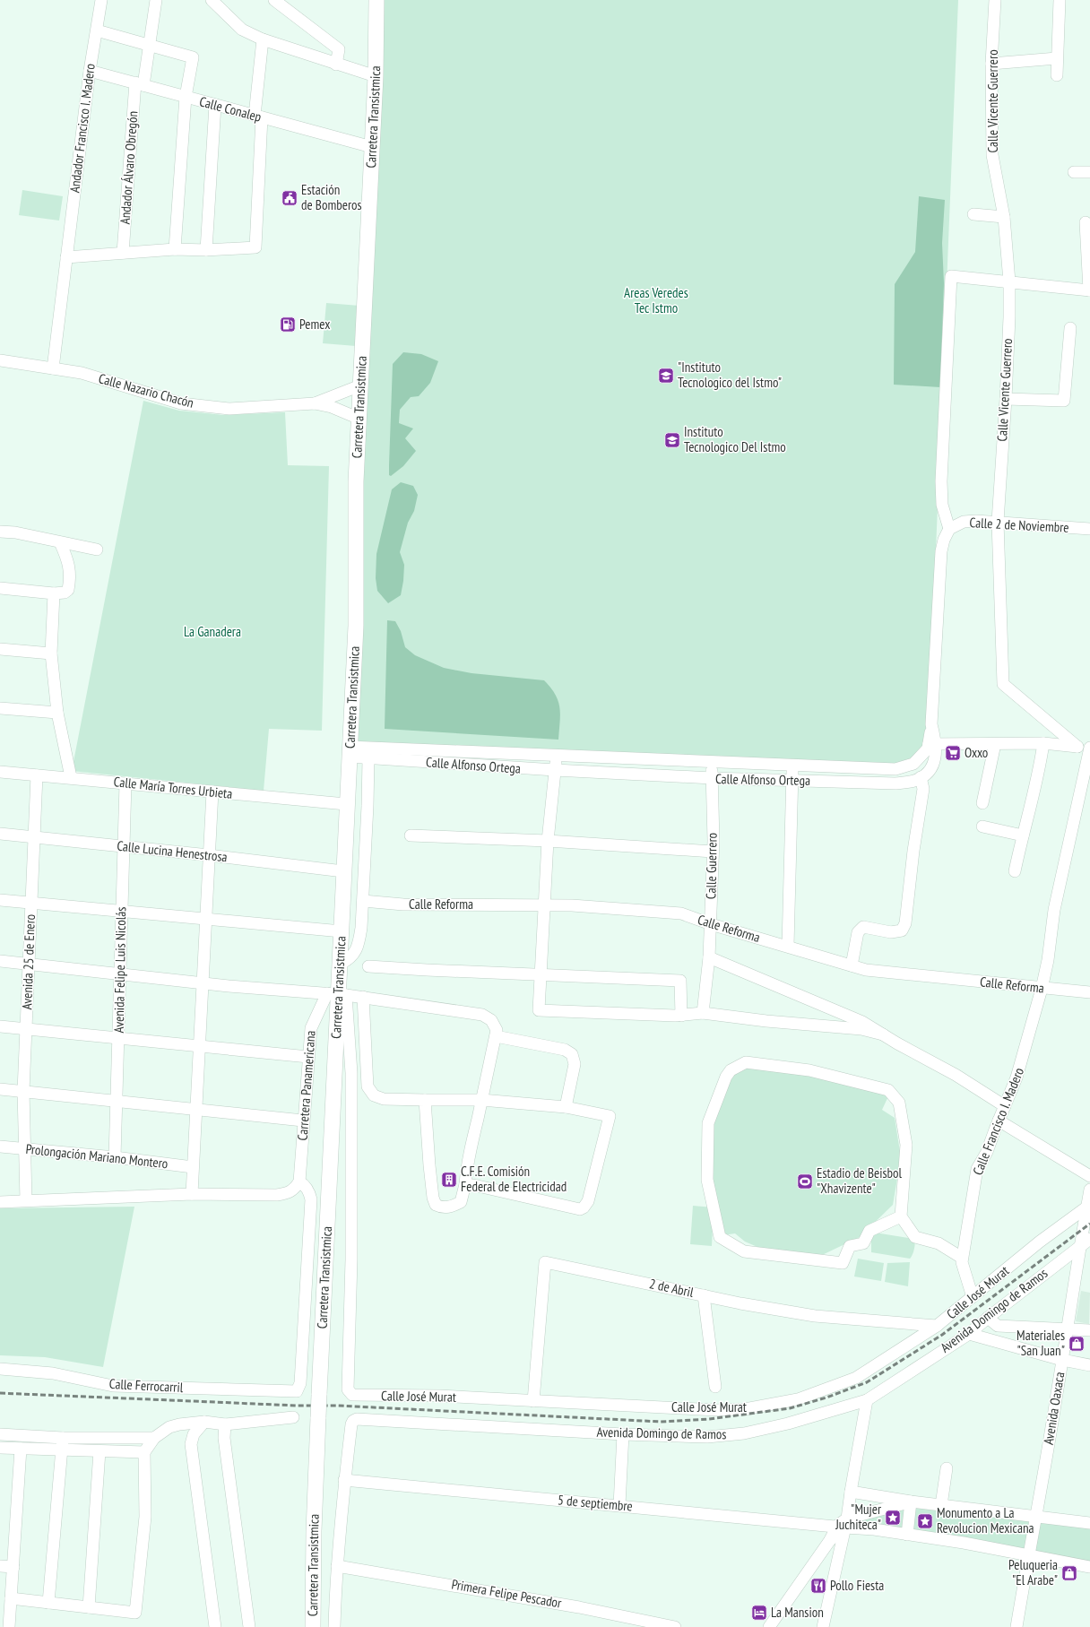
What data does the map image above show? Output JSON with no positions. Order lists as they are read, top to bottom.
{
  "streets": {
    "main road": ["Carretera Transistmica"],
    "street": [
      "Calle Vicente Guerrero",
      "Calle Conalep",
      "Andador Francisco I. Madero",
      "Andador Álvaro Obregón",
      "Calle Nazario Chacón",
      "Calle 2 de Noviembre",
      "Calle Alfonso Ortega",
      "Calle María Torres Urbieta",
      "Calle Lucina Henestrosa",
      "Calle Guerrero",
      "Calle Reforma",
      "Avenida 25 de Enero",
      "Avenida Felipe Luis Nicolás",
      "Carretera Panamericana",
      "Calle Francisco I. Madero",
      "Prolongación Mariano Montero",
      "2 de Abril",
      "Calle José Murat",
      "Avenida Domingo de Ramos",
      "Calle Ferrocarril",
      "Avenida Oaxaca",
      "5 de septiembre",
      "Primera Felipe Pescador"
    ]
  },
  "crossings": [
    ["Calle Vicente Guerrero", "Calle 2 de Noviembre"],
    ["Calle Conalep", "Carretera Transistmica"],
    ["Calle Conalep", "Andador Francisco I. Madero"],
    ["Calle Conalep", "Andador Álvaro Obregón"],
    ["Carretera Transistmica", "Calle Nazario Chacón"],
    ["Carretera Transistmica", "Calle Alfonso Ortega"],
    ["Carretera Transistmica", "Calle María Torres Urbieta"],
    ["Carretera Transistmica", "Calle Lucina Henestrosa"],
    ["Carretera Transistmica", "Carretera Panamericana"],
    ["Carretera Transistmica", "Calle José Murat"],
    ["Andador Francisco I. Madero", "Calle Nazario Chacón"],
    ["Calle Alfonso Ortega", "Calle Guerrero"],
    ["Calle María Torres Urbieta", "Avenida 25 de Enero"],
    ["Calle María Torres Urbieta", "Avenida Felipe Luis Nicolás"],
    ["Calle Lucina Henestrosa", "Avenida 25 de Enero"],
    ["Calle Lucina Henestrosa", "Avenida Felipe Luis Nicolás"],
    ["Calle Guerrero", "Calle Reforma"],
    ["Calle Reforma", "Calle Francisco I. Madero"],
    ["Avenida 25 de Enero", "Prolongación Mariano Montero"],
    ["Avenida Felipe Luis Nicolás", "Prolongación Mariano Montero"],
    ["Carretera Panamericana", "Calle José Murat"],
    ["Carretera Panamericana", "Calle Ferrocarril"],
    ["Calle Francisco I. Madero", "Calle José Murat"],
    ["2 de Abril", "Calle José Murat"],
    ["Calle José Murat", "Avenida Oaxaca"],
    ["Avenida Domingo de Ramos", "Avenida Oaxaca"],
    ["Avenida Domingo de Ramos", "5 de septiembre"],
    ["Avenida Oaxaca", "5 de septiembre"]
  ],
  "parks": ["Areas Veredes Tec Istmo", "La Ganadera"],
  "places": {
    "public building": ["Estación de Bomberos"],
    "fuel station": ["Pemex"],
    "school or university": ["\"Instituto Tecnologico del Istmo\"", "Instituto Tecnologico Del Istmo"],
    "supermarket": ["Oxxo"],
    "building": ["C.F.E. Comisión Federal de Electricidad"],
    "sports": ["Estadio de Beisbol \"Xhavizente\""],
    "shop": ["Materiales \"San Juan\"", "Peluqueria \"El Arabe\""],
    "place": ["\"Mujer Juchiteca\"", "Monumento a La Revolucion Mexicana"],
    "restaurant": ["Pollo Fiesta"],
    "hotel": ["La Mansion"]
  }
}
